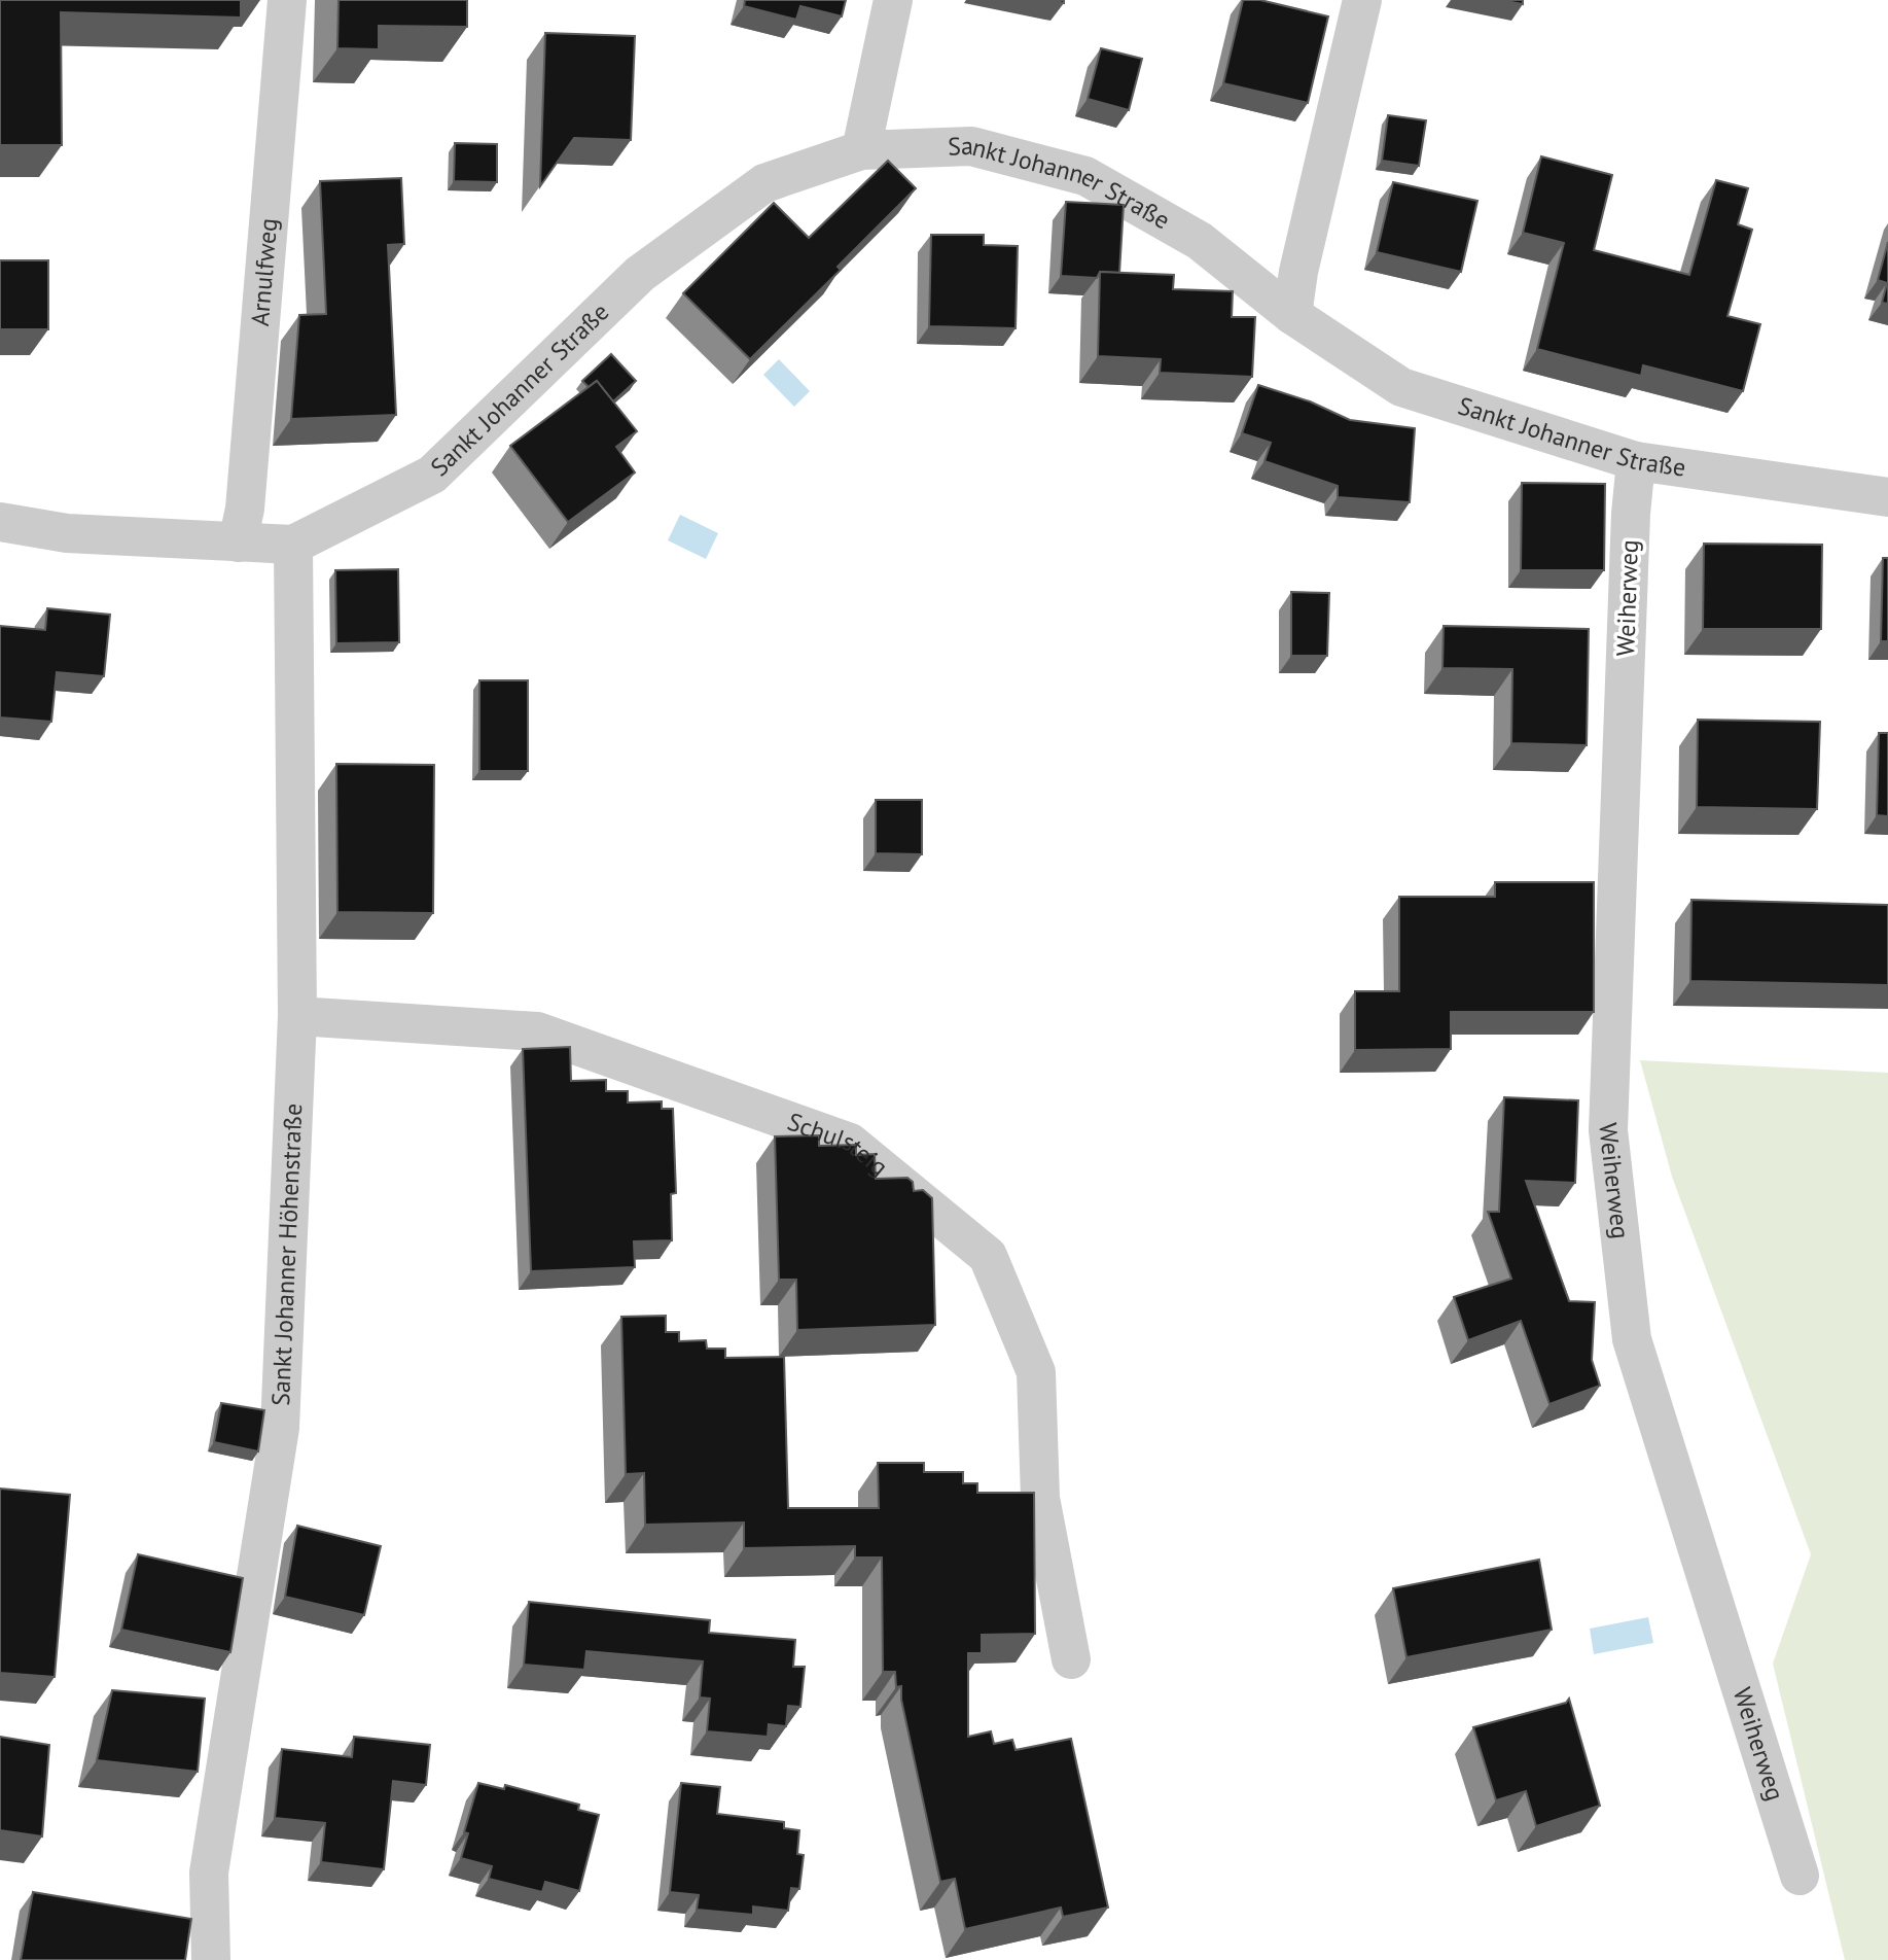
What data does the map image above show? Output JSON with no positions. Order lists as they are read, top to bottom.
{
  "streets": {
    "street": [
      "Sankt Johanner Straße",
      "Arnulfweg",
      "Weiherweg",
      "Schulsteig",
      "Sankt Johanner Höhenstraße"
    ]
  },
  "crossings": [
    ["Sankt Johanner Straße", "Weiherweg"],
    ["Sankt Johanner Straße", "Sankt Johanner Höhenstraße"],
    ["Schulsteig", "Sankt Johanner Höhenstraße"]
  ]
}
